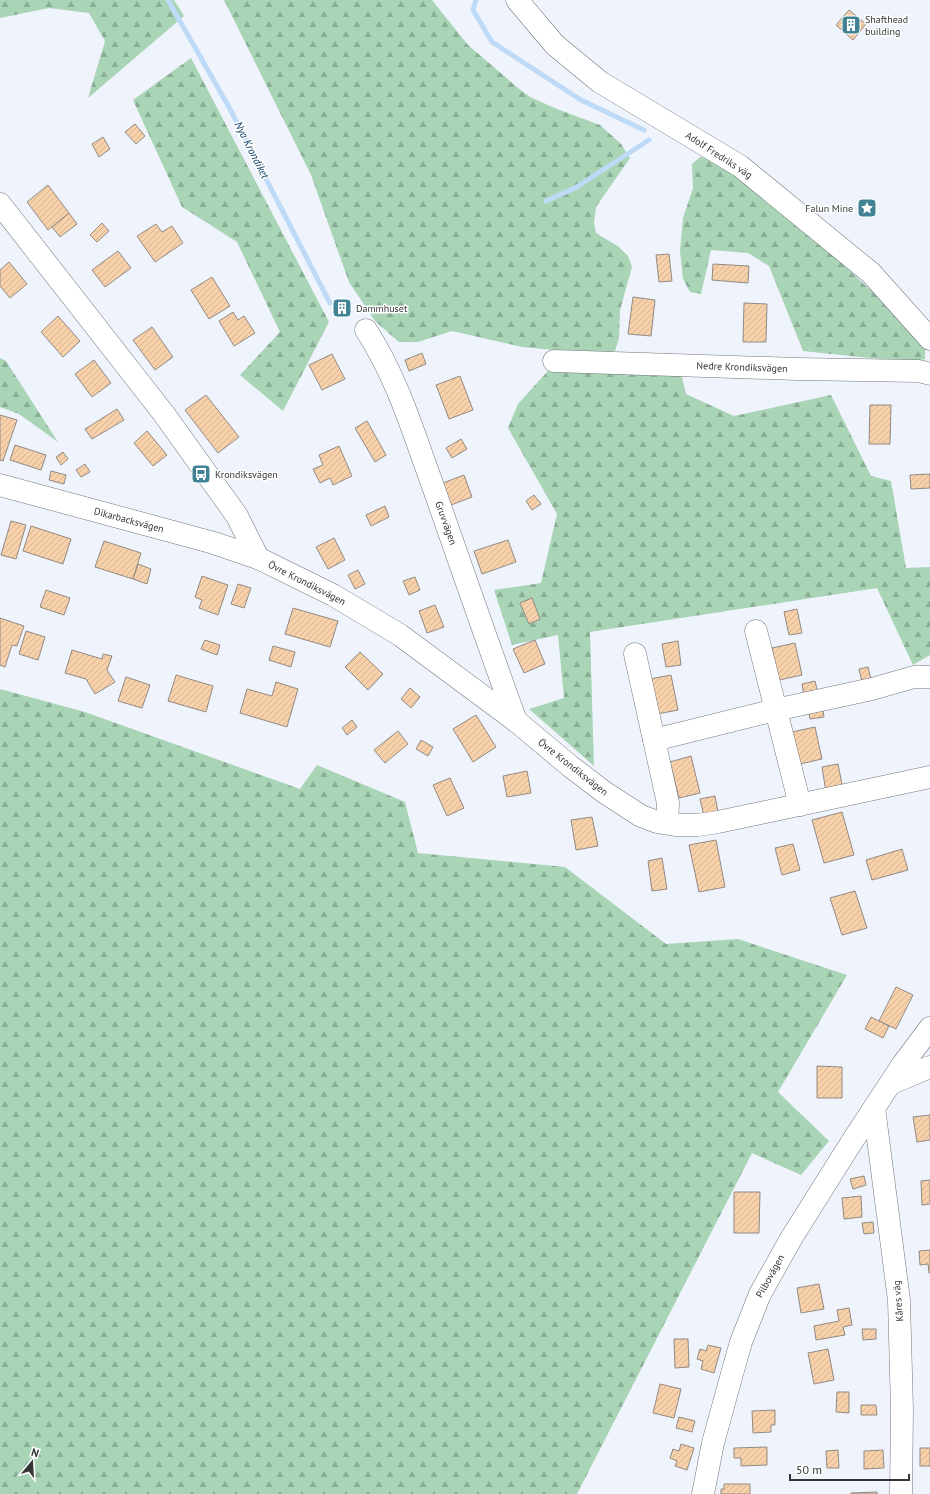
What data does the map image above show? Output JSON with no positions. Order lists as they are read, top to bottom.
{
  "streets": {
    "street": [
      "Adolf Fredriks väg",
      "Nedre Krondiksvägen",
      "Dikarbacksvägen",
      "Gruvvägen",
      "Övre Krondiksvägen",
      "Pilbovägen",
      "Kåres väg"
    ]
  },
  "crossings": [
    ["Dikarbacksvägen", "Övre Krondiksvägen"],
    ["Gruvvägen", "Övre Krondiksvägen"],
    ["Pilbovägen", "Kåres väg"]
  ],
  "water": ["Nya Krondiket"],
  "places": {
    "building": ["Shafthead building", "Dammhuset"],
    "place": ["Falun Mine"],
    "bus stop": ["Krondiksvägen"]
  },
  "scale_bar": "50 m",
  "north": "top"
}
